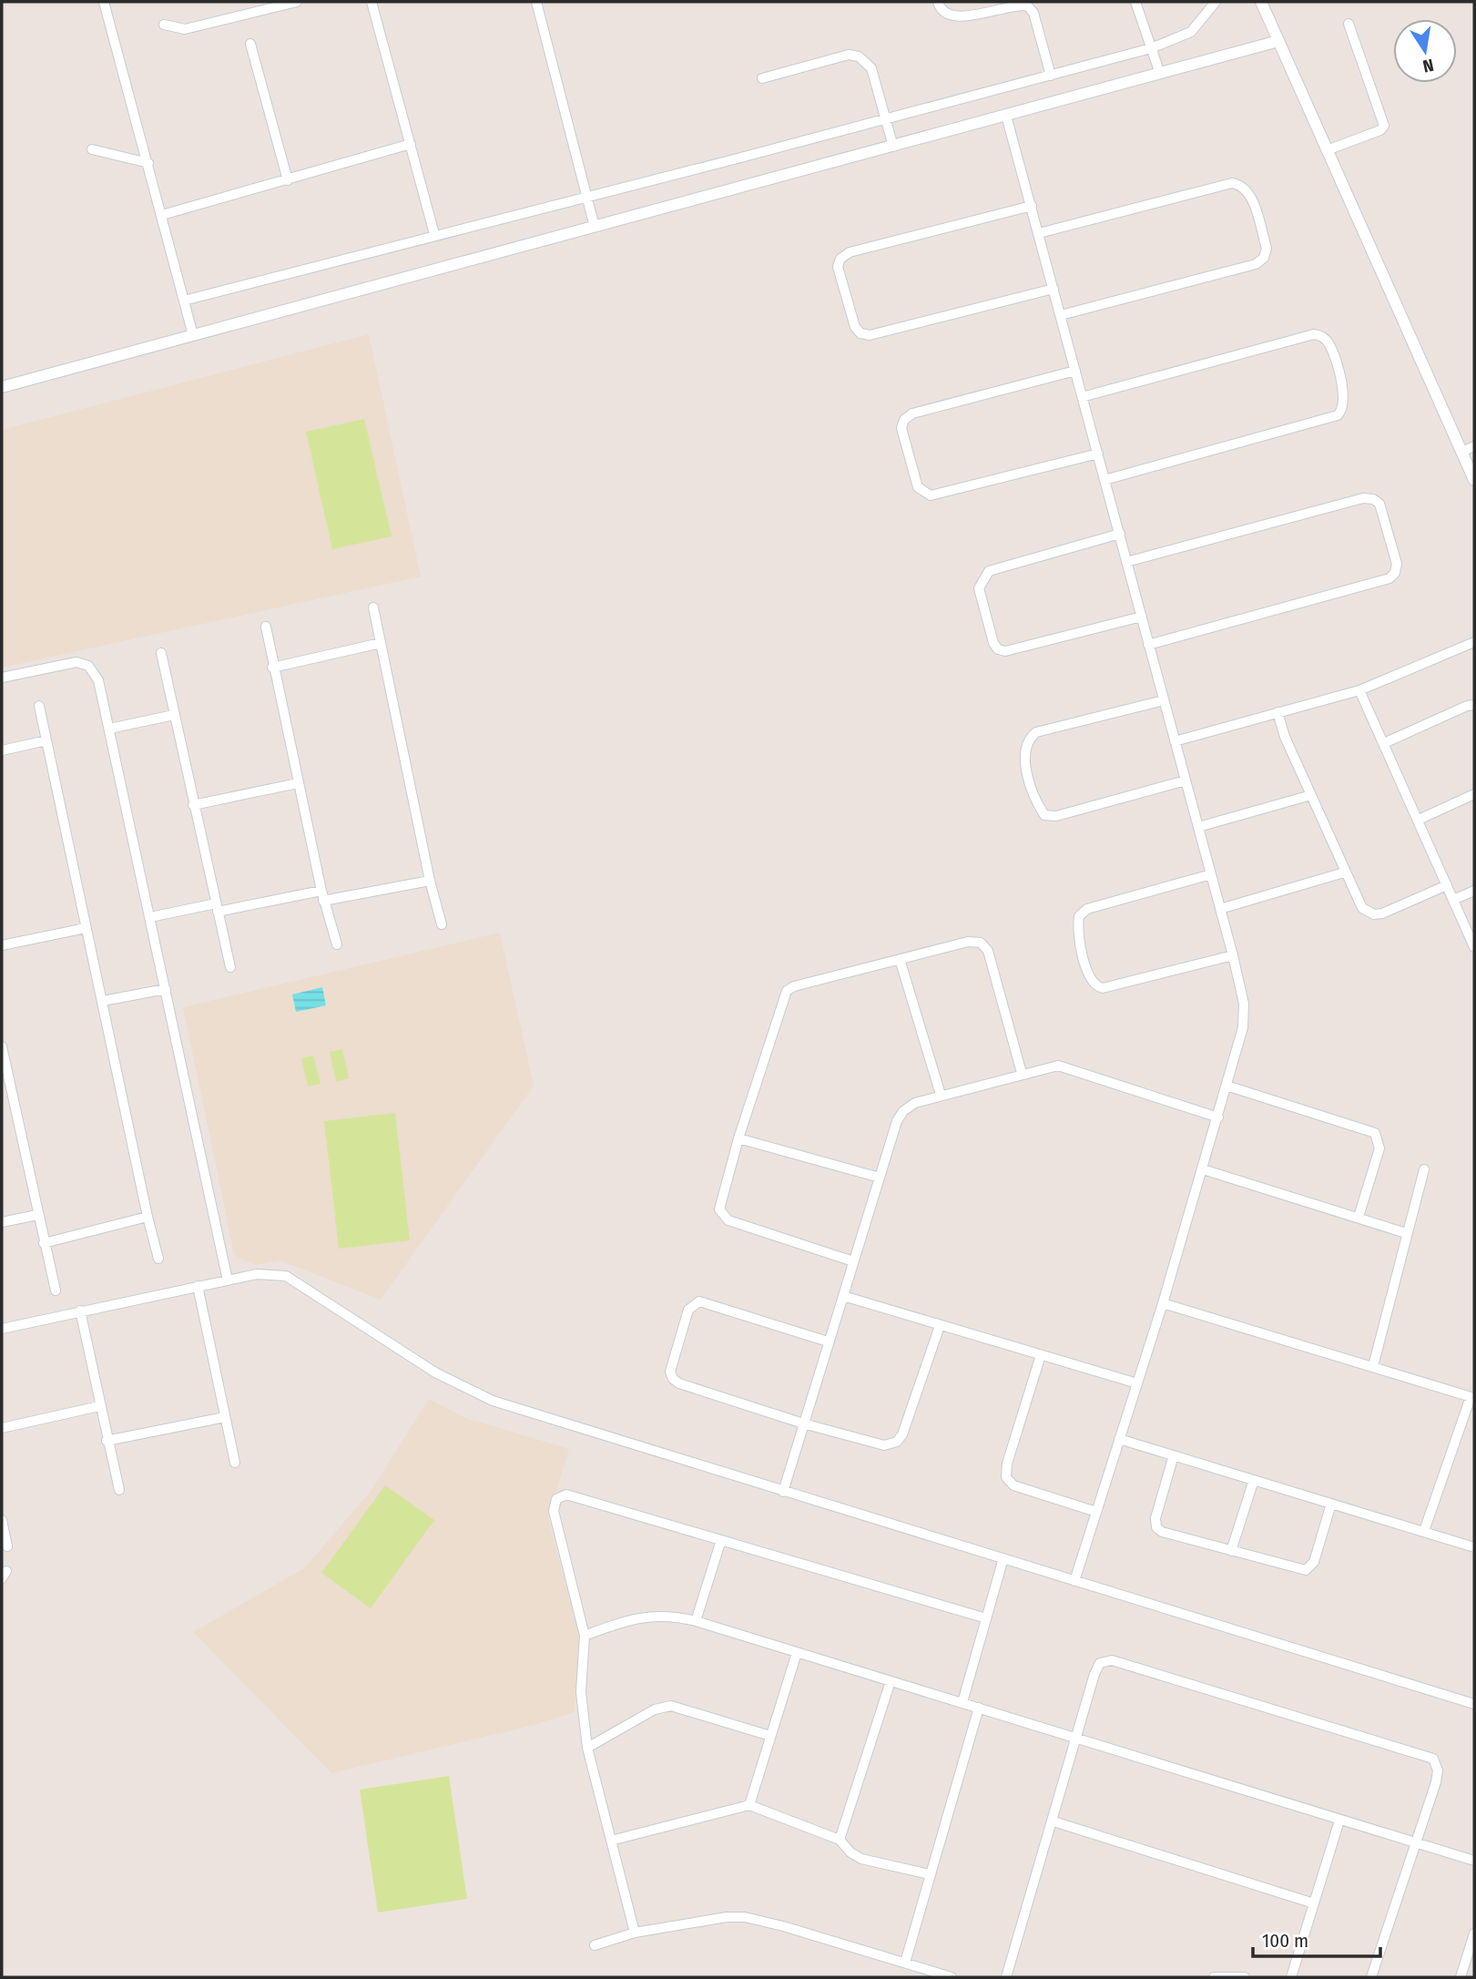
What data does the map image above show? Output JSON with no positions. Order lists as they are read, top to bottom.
{
  "scale_bar": "100 m",
  "north": "bottom"
}
